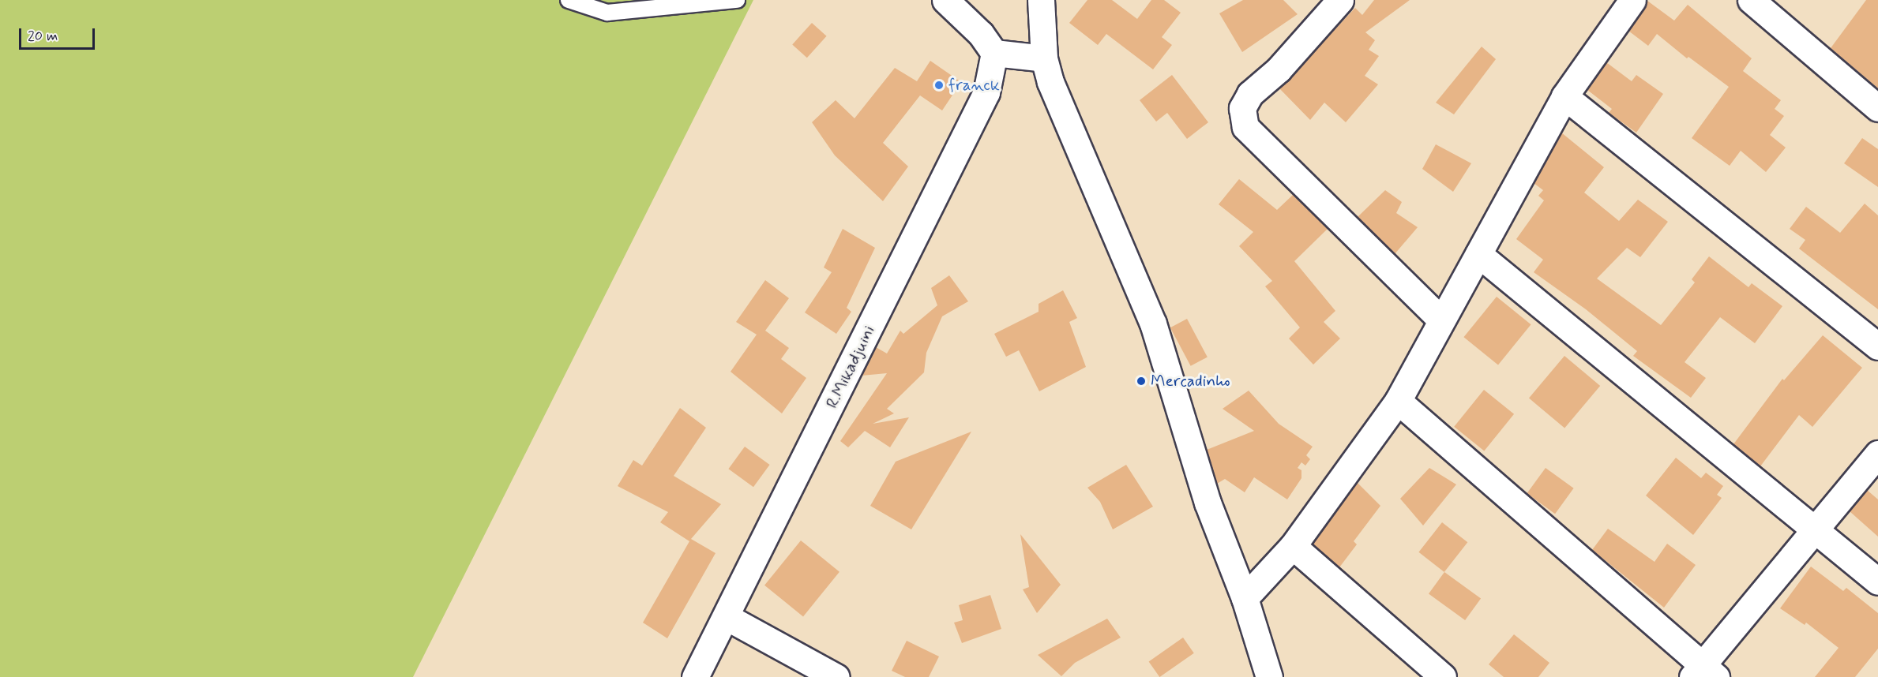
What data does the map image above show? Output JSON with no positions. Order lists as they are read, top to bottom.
{
  "streets": {
    "street": ["R.Mikadjuini"]
  },
  "places": ["franck", "Mercadinho"],
  "scale_bar": "20 m"
}
